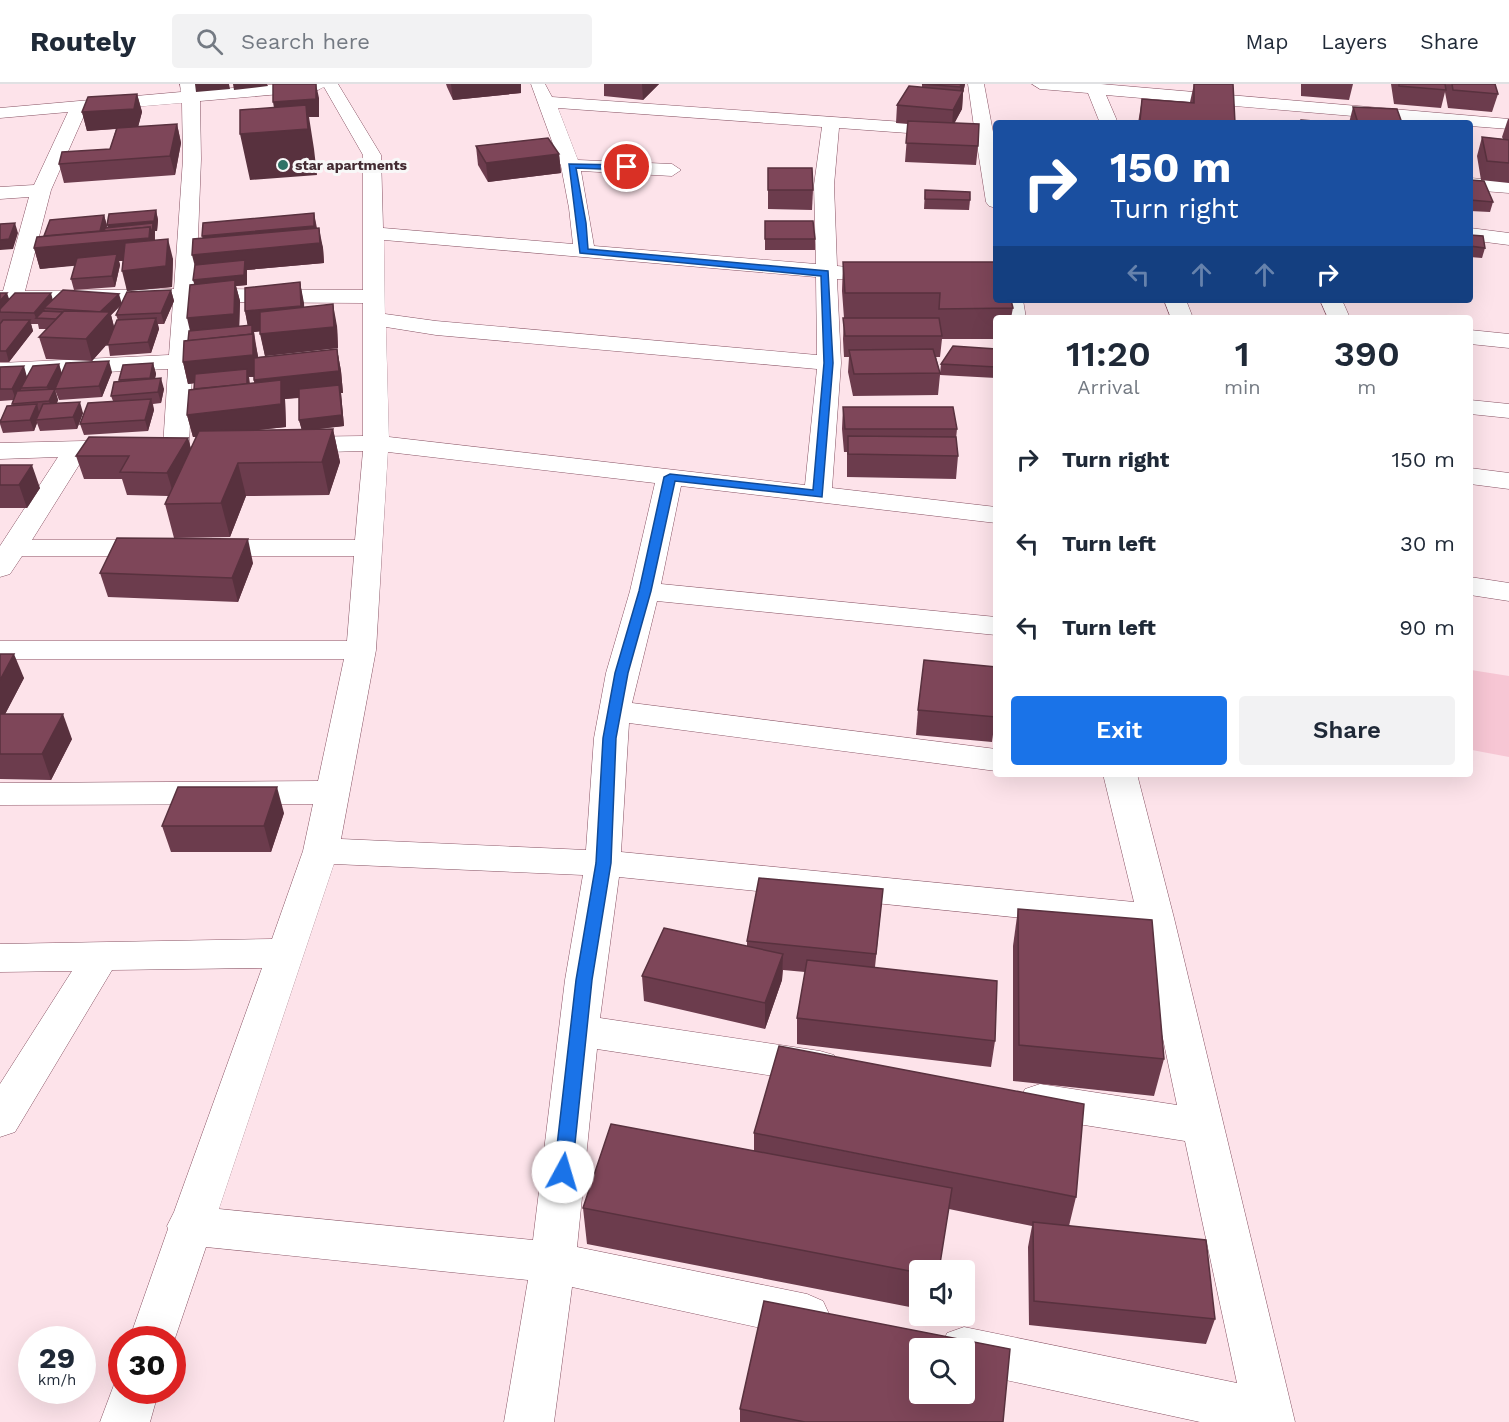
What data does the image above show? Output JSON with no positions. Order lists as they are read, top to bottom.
{
  "places": ["star apartments"],
  "page": {
    "header": "Routely",
    "search": "Search here",
    "nav": ["Map", "Layers", "Share"],
    "turn": ["150 m", "Turn right"],
    "eta": [
      "11:20",
      "Arrival",
      "1",
      "min",
      "390",
      "m"
    ],
    "list": [
      {
        "name": "Turn right",
        "value": "150 m"
      },
      {
        "name": "Turn left",
        "value": "30 m"
      },
      {
        "name": "Turn left",
        "value": "90 m"
      }
    ],
    "buttons": ["Exit", "Share"],
    "speed": "29 km/h",
    "limit": "30"
  }
}
